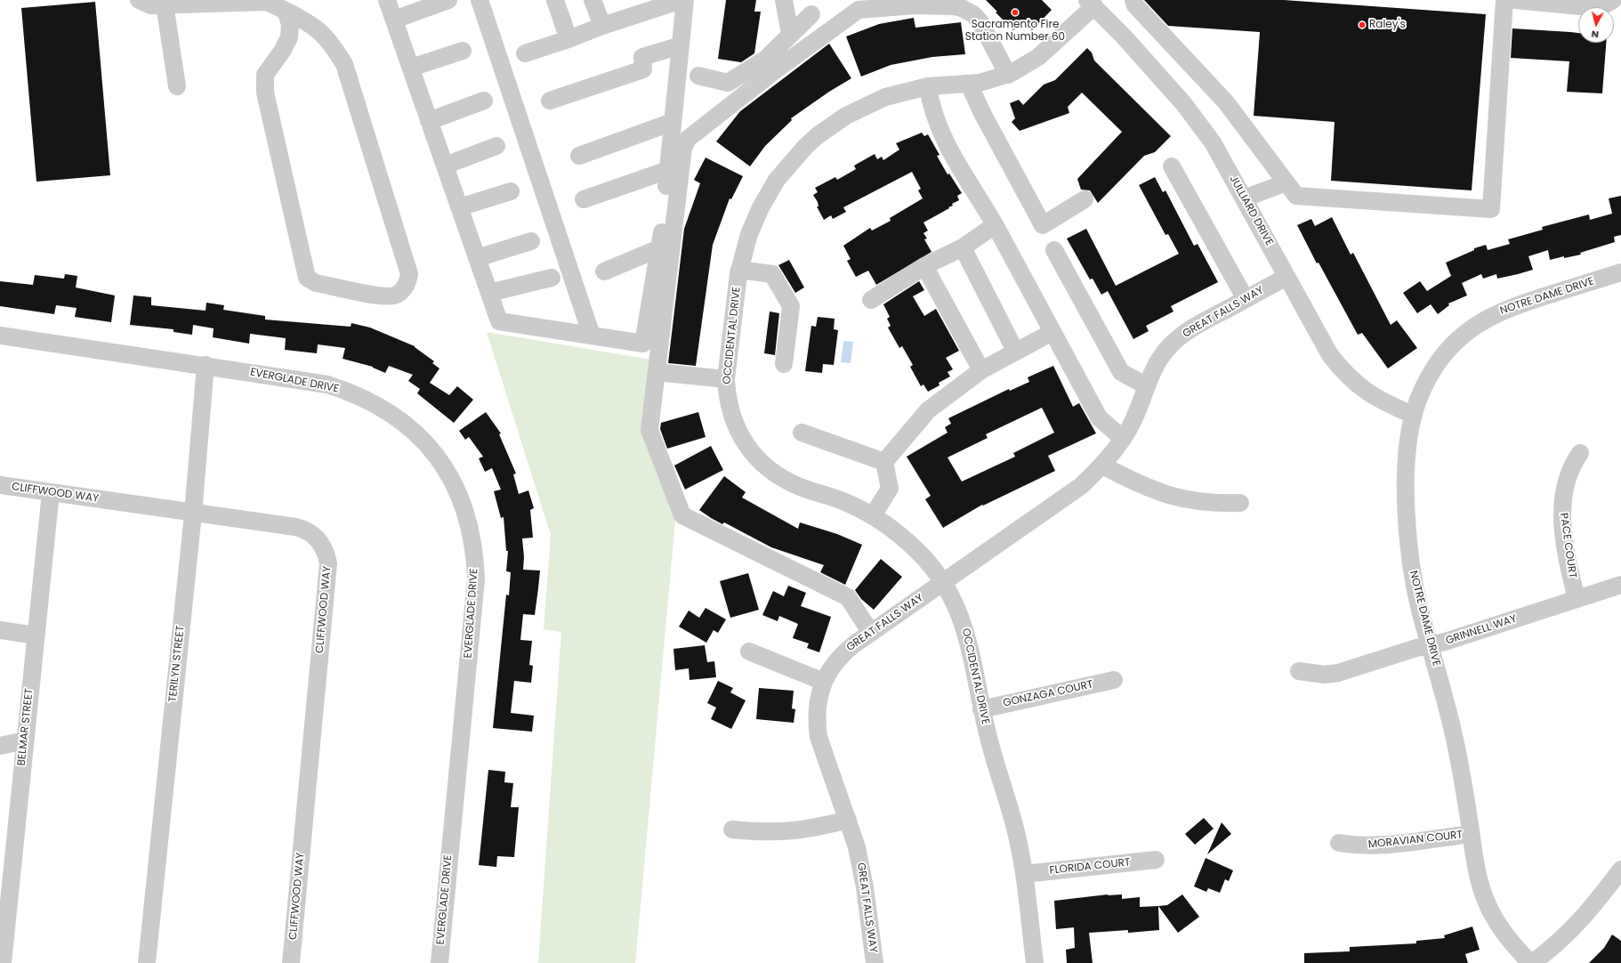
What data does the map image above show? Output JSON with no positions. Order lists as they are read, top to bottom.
{
  "streets": {
    "street": [
      "JULLIARD DRIVE",
      "NOTRE DAME DRIVE",
      "GREAT FALLS WAY",
      "OCCIDENTAL DRIVE",
      "EVERGLADE DRIVE",
      "CLIFFWOOD WAY",
      "PACE COURT",
      "GRINNELL WAY",
      "TERILYN STREET",
      "GONZAGA COURT",
      "BELMAR STREET",
      "MORAVIAN COURT",
      "FLORIDA COURT"
    ]
  },
  "crossings": [
    ["JULLIARD DRIVE", "NOTRE DAME DRIVE"],
    ["JULLIARD DRIVE", "GREAT FALLS WAY"],
    ["JULLIARD DRIVE", "OCCIDENTAL DRIVE"],
    ["NOTRE DAME DRIVE", "GRINNELL WAY"],
    ["NOTRE DAME DRIVE", "MORAVIAN COURT"],
    ["GREAT FALLS WAY", "OCCIDENTAL DRIVE"],
    ["OCCIDENTAL DRIVE", "GONZAGA COURT"],
    ["OCCIDENTAL DRIVE", "FLORIDA COURT"],
    ["EVERGLADE DRIVE", "TERILYN STREET"],
    ["CLIFFWOOD WAY", "TERILYN STREET"],
    ["CLIFFWOOD WAY", "BELMAR STREET"],
    ["PACE COURT", "GRINNELL WAY"]
  ],
  "places": ["Sacramento Fire Station Number 60", "Raley's"],
  "north": "bottom"
}
